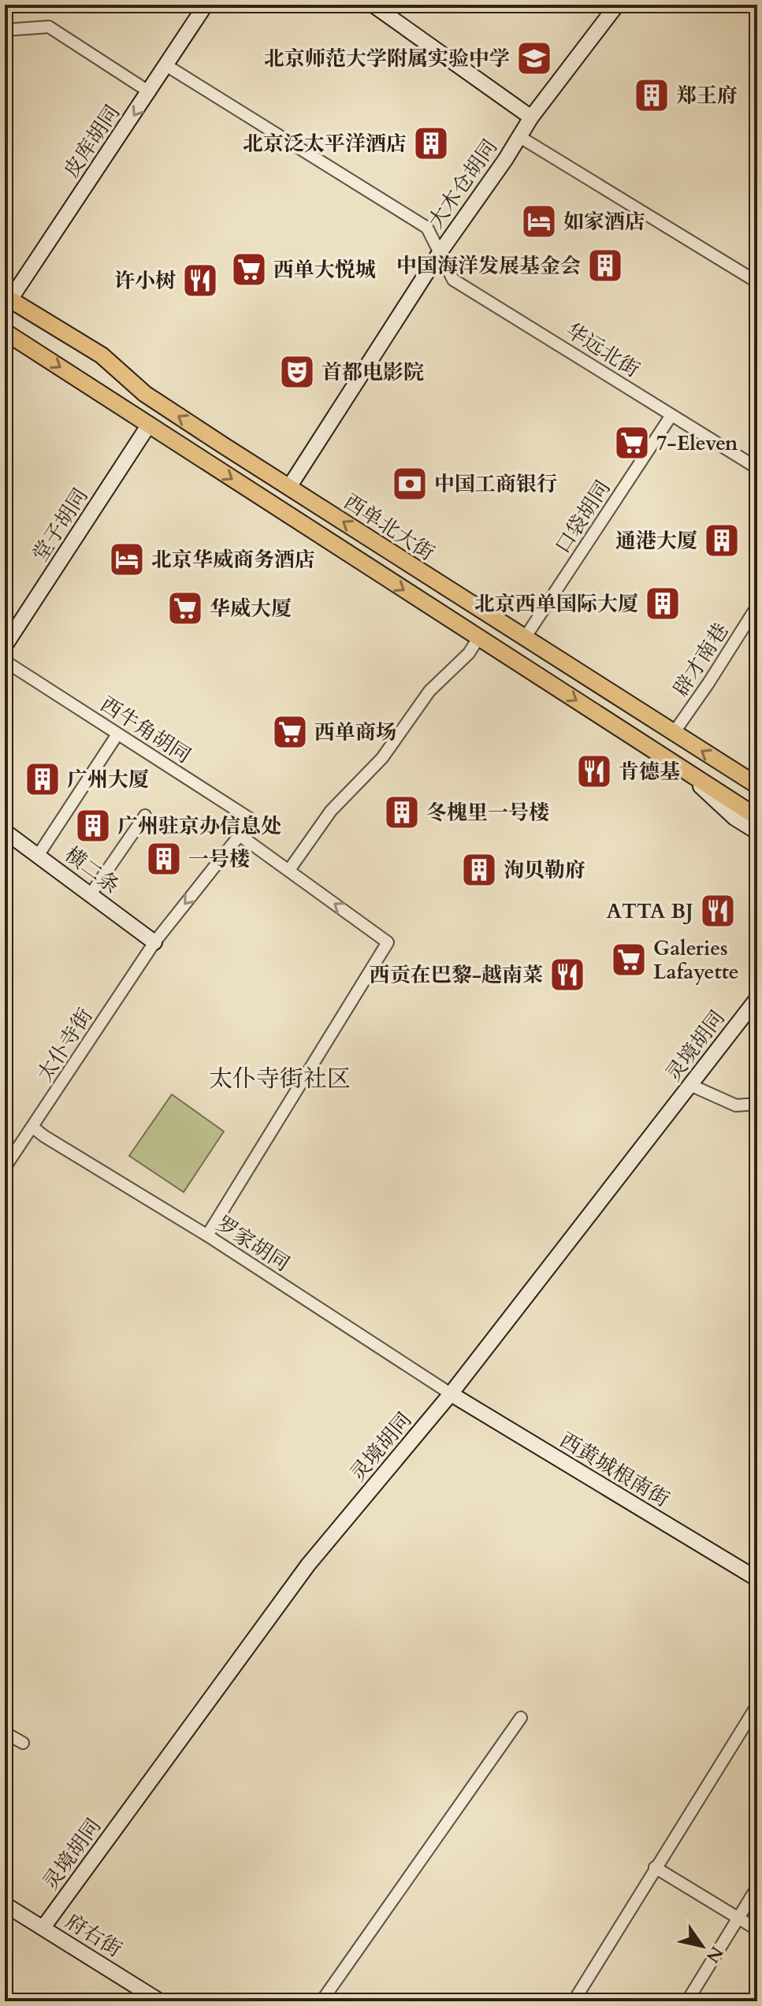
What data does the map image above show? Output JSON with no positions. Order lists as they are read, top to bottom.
{
  "streets": {
    "main road": [
      "皮库胡同",
      "大木仓胡同",
      "堂子胡同",
      "西单北大街",
      "横二条",
      "灵境胡同",
      "西黄城根南街",
      "府右街"
    ],
    "street": [
      "华远北街",
      "口袋胡同",
      "辟才南巷",
      "西牛角胡同",
      "太仆寺街",
      "罗家胡同"
    ]
  },
  "crossings": [
    ["皮库胡同", "华远北街"],
    ["皮库胡同", "西单北大街"],
    ["大木仓胡同", "华远北街"],
    ["大木仓胡同", "西单北大街"],
    ["华远北街", "口袋胡同"],
    ["口袋胡同", "西单北大街"],
    ["西单北大街", "辟才南巷"],
    ["西牛角胡同", "太仆寺街"],
    ["横二条", "太仆寺街"],
    ["太仆寺街", "罗家胡同"],
    ["灵境胡同", "罗家胡同"],
    ["灵境胡同", "西黄城根南街"],
    ["灵境胡同", "府右街"],
    ["罗家胡同", "西黄城根南街"]
  ],
  "one_way": ["皮库胡同"],
  "districts": ["太仆寺街社区"],
  "places": {
    "school or university": ["北京师范大学附属实验中学"],
    "building": [
      "郑王府",
      "北京泛太平洋酒店",
      "中国海洋发展基金会",
      "通港大厦",
      "北京西单国际大厦",
      "广州大厦",
      "冬槐里一号楼",
      "广州驻京办信息处",
      "一号楼",
      "洵贝勒府"
    ],
    "hotel": ["如家酒店", "北京华威商务酒店"],
    "supermarket": [
      "西单大悦城",
      "7-Eleven",
      "华威大厦",
      "西单商场",
      "Galeries Lafayette"
    ],
    "restaurant": [
      "许小树",
      "肯德基",
      "ATTA BJ",
      "西贡在巴黎-越南菜"
    ],
    "theatre": ["首都电影院"],
    "bank": ["中国工商银行"]
  },
  "north": "bottom right"
}
